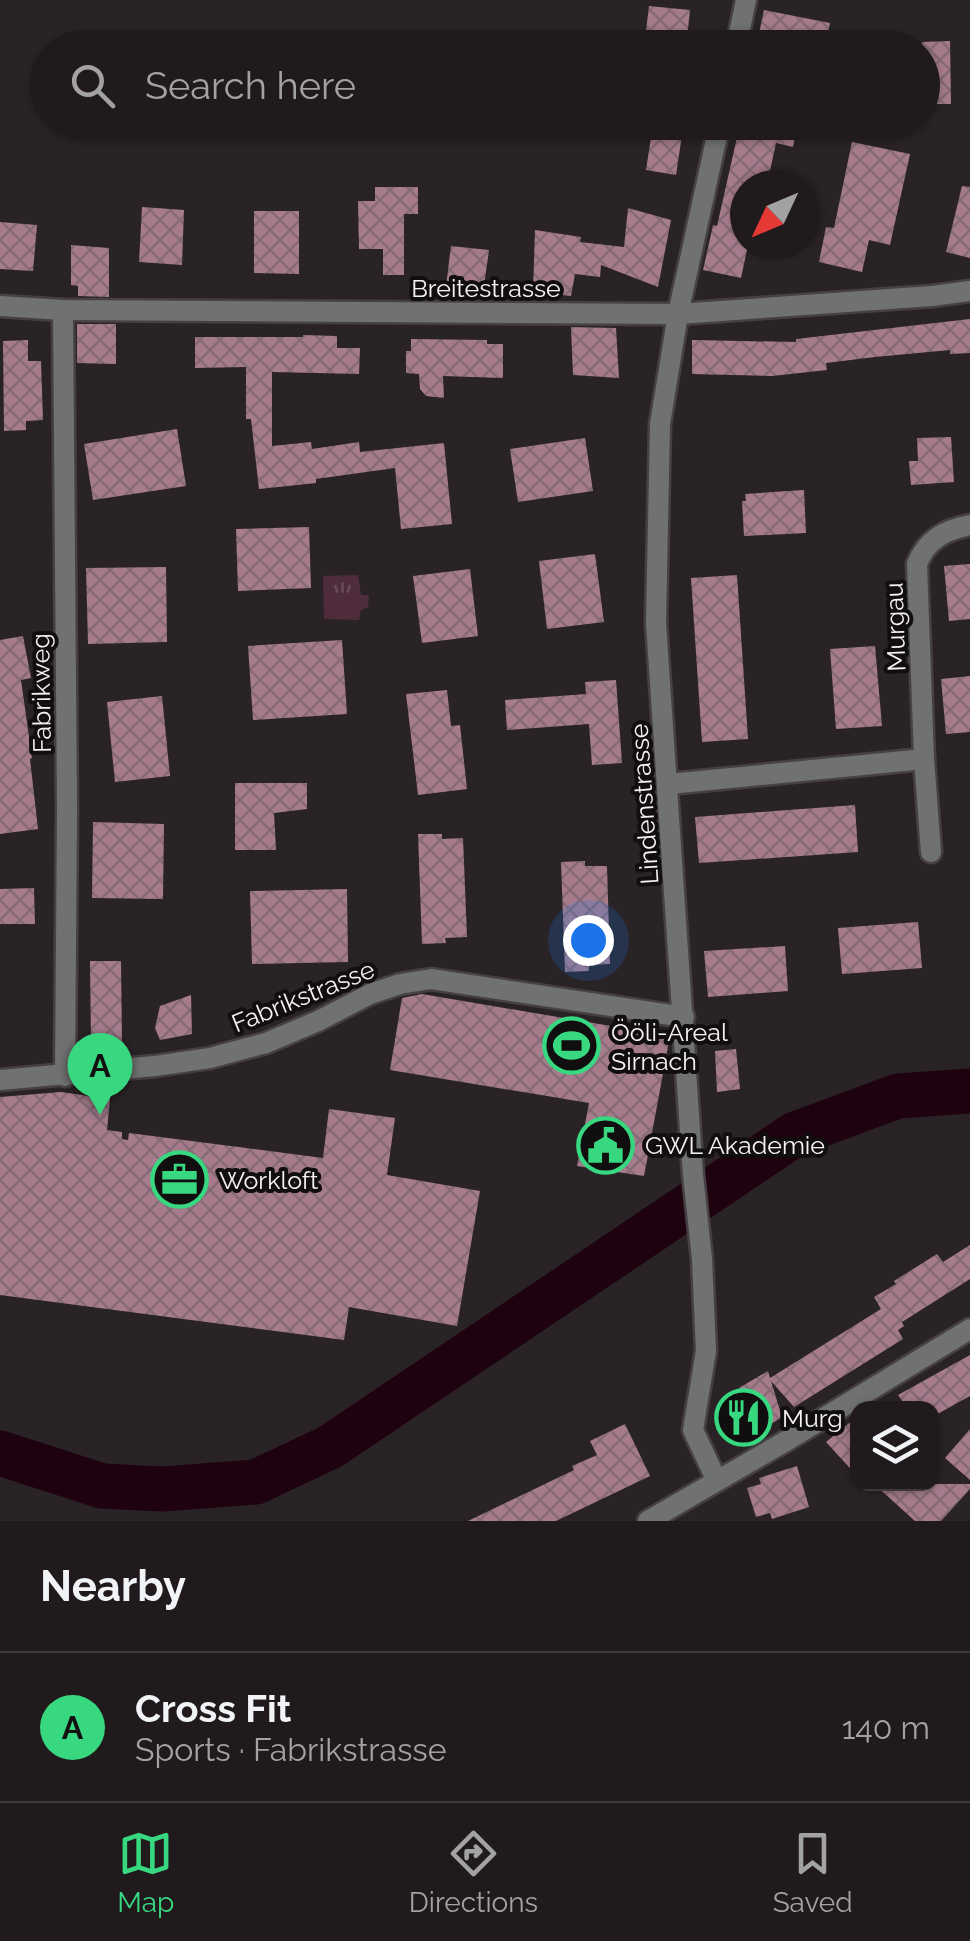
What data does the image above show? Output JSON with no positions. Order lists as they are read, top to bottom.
{
  "streets": {
    "street": [
      "Breitestrasse",
      "Murgau",
      "Fabrikweg",
      "Lindenstrasse",
      "Fabrikstrasse"
    ]
  },
  "crossings": [
    ["Breitestrasse", "Fabrikweg"],
    ["Breitestrasse", "Lindenstrasse"],
    ["Fabrikweg", "Fabrikstrasse"],
    ["Lindenstrasse", "Fabrikstrasse"]
  ],
  "places": {
    "sports": ["Ööli-Areal Sirnach"],
    "public building": ["GWL Akademie"],
    "office": ["Workloft"],
    "restaurant": ["Murg"]
  },
  "north": "bottom left",
  "page": {
    "search": "Search here",
    "pins": "A",
    "heading": "Nearby",
    "list": [
      {
        "mark": "A",
        "name": "Cross Fit",
        "note": "Sports · Fabrikstrasse",
        "value": "140 m"
      }
    ],
    "nav": ["Map", "Directions", "Saved"]
  }
}
